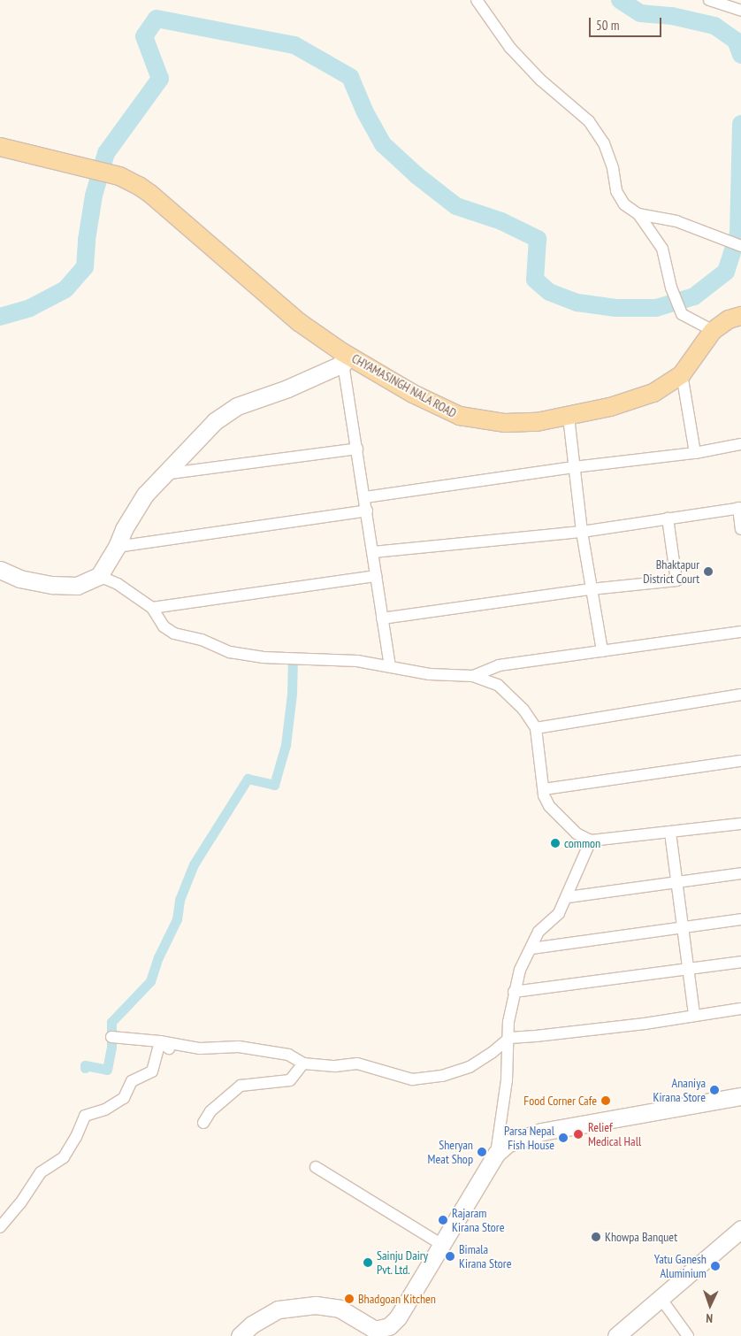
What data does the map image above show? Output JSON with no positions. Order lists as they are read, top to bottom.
{
  "streets": {
    "main road": ["CHYAMASINGH NALA ROAD"]
  },
  "places": [
    "Bhaktapur District Court",
    "common",
    "Ananiya Kirana Store",
    "Food Corner Cafe",
    "Relief Medical Hall",
    "Parsa Nepal Fish House",
    "Sheryan Meat Shop",
    "Rajaram Kirana Store",
    "Khowpa Banquet",
    "Bimala Kirana Store",
    "Sainju Dairy Pvt. Ltd.",
    "Yatu Ganesh Aluminium",
    "Bhadgoan Kitchen"
  ],
  "scale_bar": "50 m",
  "north": "bottom"
}
